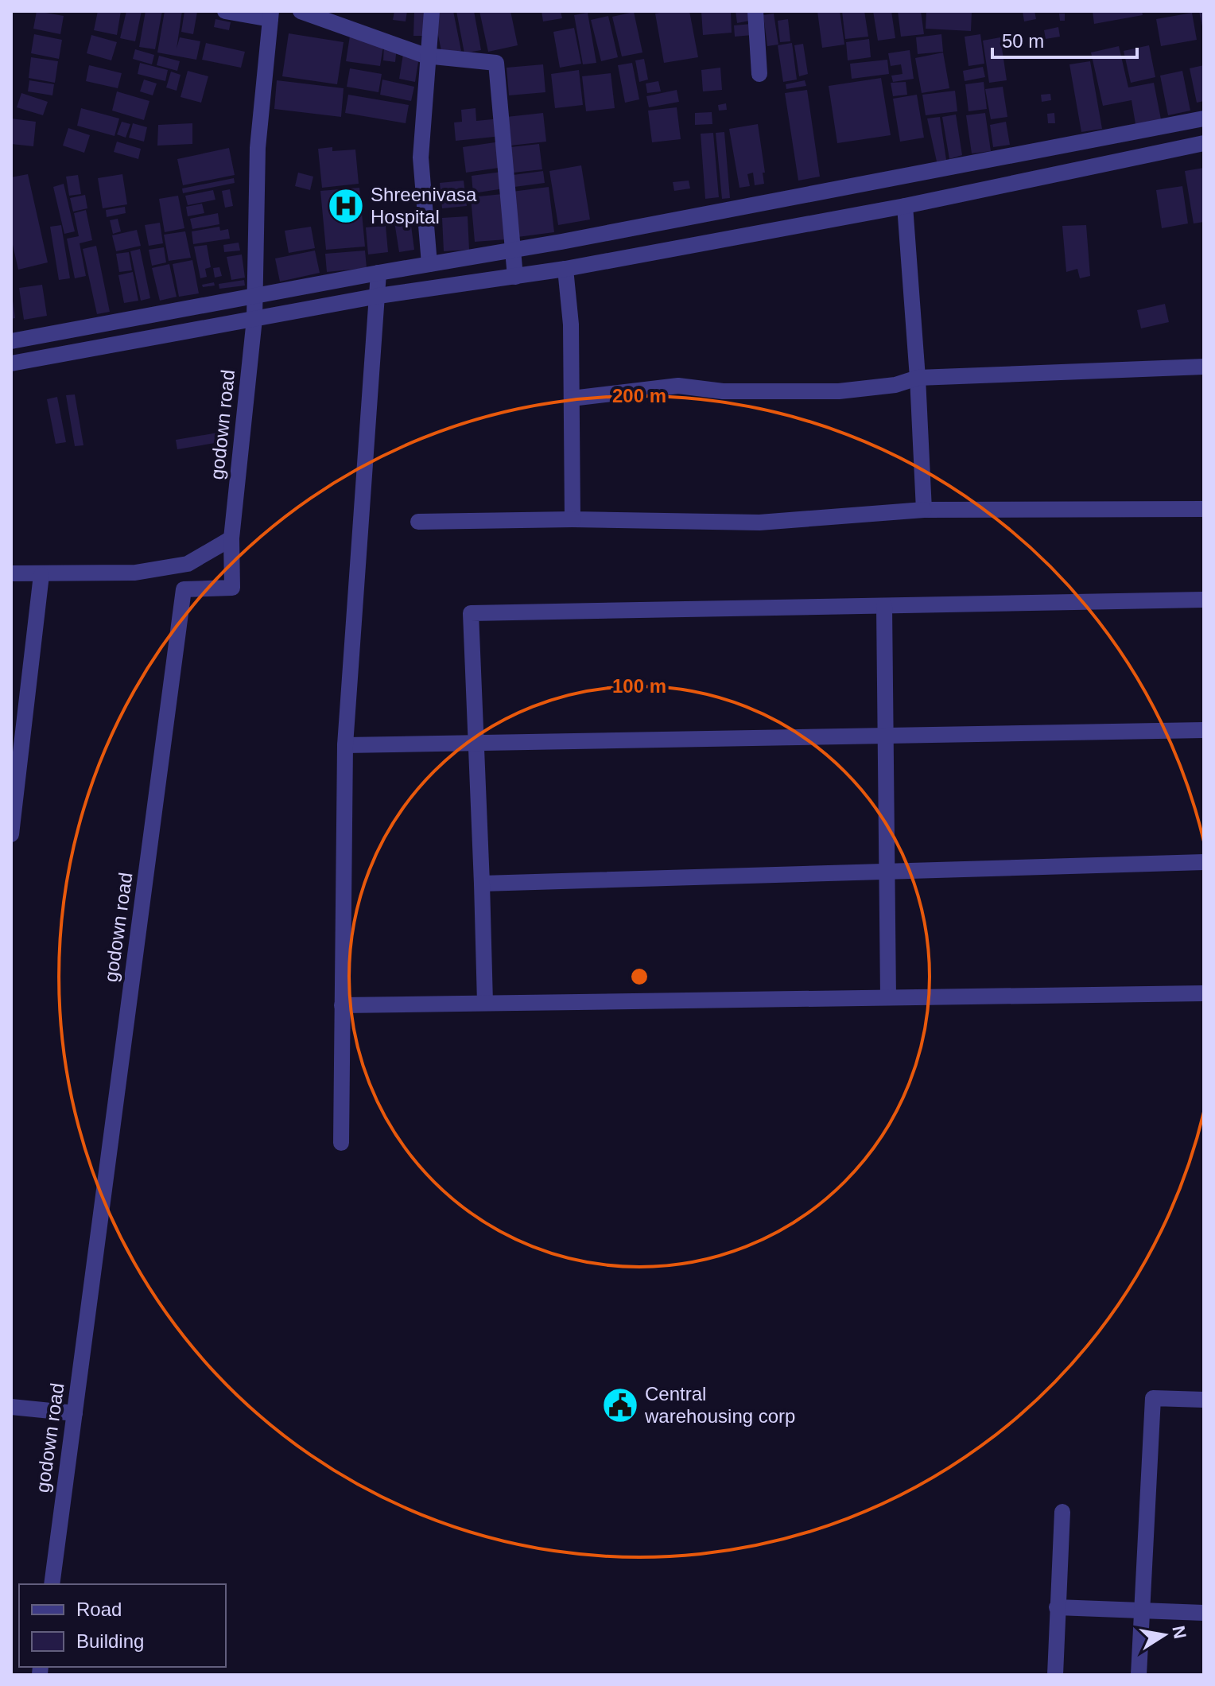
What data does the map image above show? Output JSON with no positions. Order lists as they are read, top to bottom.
{
  "streets": {
    "street": ["godown road"]
  },
  "places": {
    "hospital": ["Shreenivasa Hospital"],
    "public building": ["Central warehousing corp"]
  },
  "legend": ["Road", "Building"],
  "scale_bar": "50 m",
  "north": "right",
  "rings": ["200 m", "100 m"]
}
